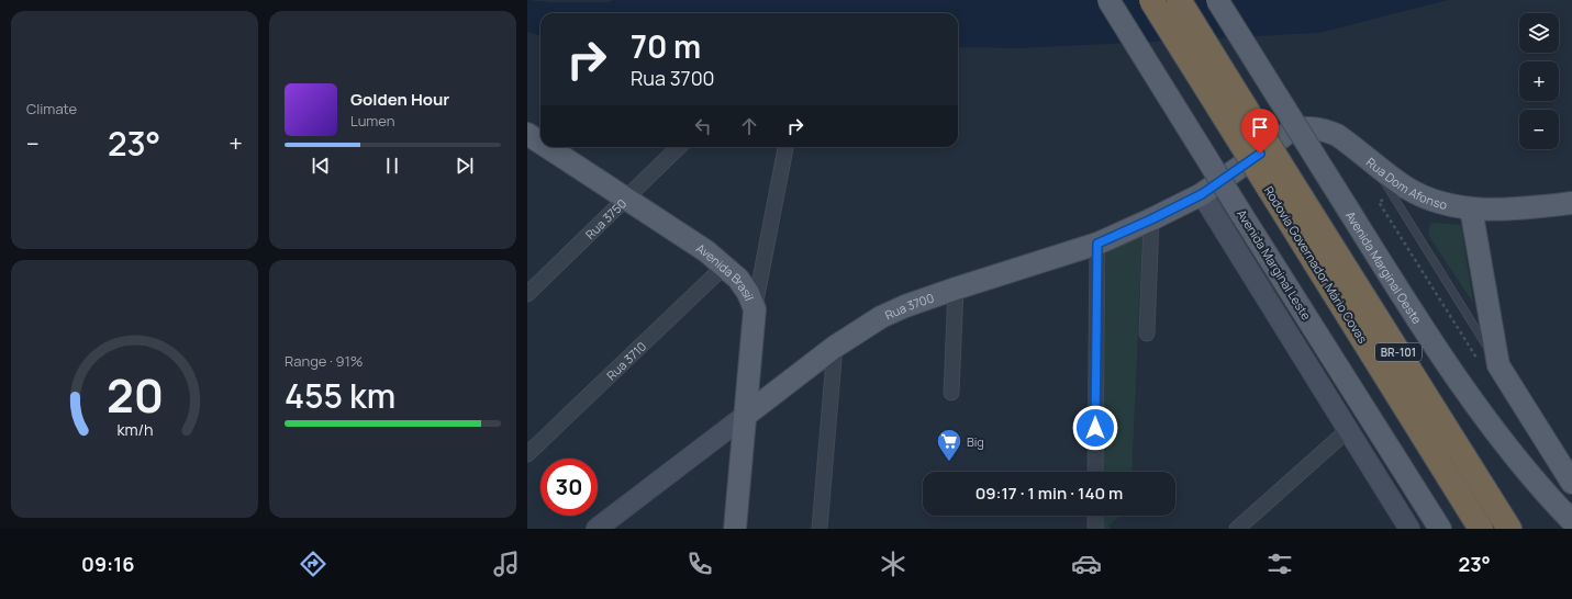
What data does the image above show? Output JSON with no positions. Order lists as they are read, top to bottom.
{
  "streets": {
    "highway": ["Rodovia Governador Mário Covas", "BR-101"],
    "main road": [
      "Rua Dom Afonso",
      "Avenida Marginal Leste",
      "Avenida Marginal Oeste",
      "Avenida Brasil",
      "Rua 3700"
    ],
    "street": ["Rua 3750", "Rua 3710"]
  },
  "crossings": [
    ["Rua Dom Afonso", "Rua 3700"],
    ["Rua 3750", "Avenida Brasil"],
    ["Avenida Marginal Leste", "Rua 3700"],
    ["Avenida Brasil", "Rua 3700"],
    ["Avenida Brasil", "Rua 3710"]
  ],
  "places": {
    "supermarket": ["Big"]
  },
  "page": {
    "tile": [
      "Climate",
      ["Range · 91%", "455 km"]
    ],
    "map_buttons": ["+", "−"],
    "turn": ["70 m", "Rua 3700"],
    "song": ["Golden Hour", "Lumen"],
    "heat": ["−", "23°", "+"],
    "limit": "30",
    "trip": "09:17 · 1 min · 140 m",
    "tabs": ["09:16", "23°"],
    "gauge": ["20", "km/h"]
  }
}
